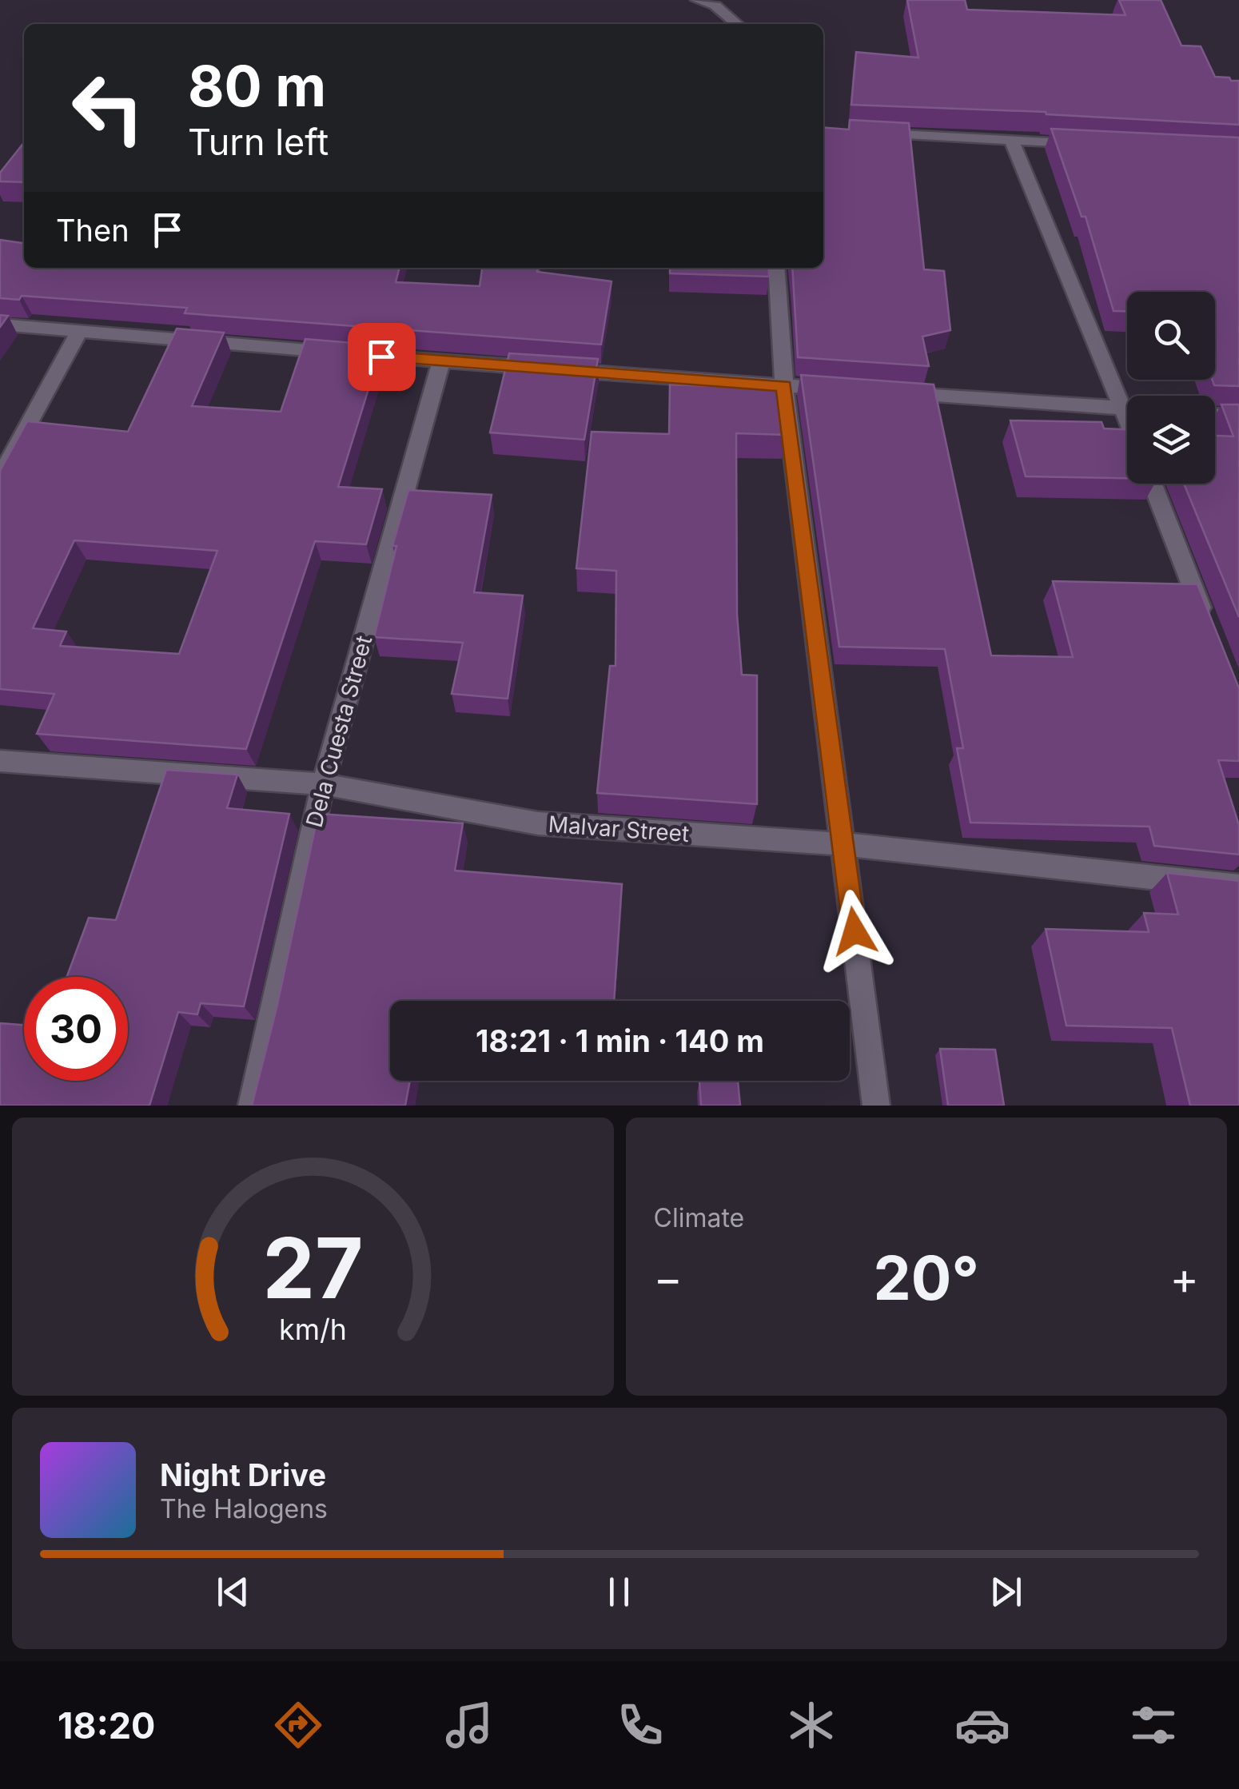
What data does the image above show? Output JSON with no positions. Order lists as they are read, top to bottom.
{
  "streets": {
    "street": ["Dela Cuesta Street", "Malvar Street"]
  },
  "crossings": [
    ["Dela Cuesta Street", "Malvar Street"]
  ],
  "page": {
    "turn": ["80 m", "Turn left"],
    "then": "Then",
    "limit": "30",
    "trip": "18:21 · 1 min · 140 m",
    "tile": "Climate",
    "heat": ["−", "20°", "+"],
    "song": ["Night Drive", "The Halogens"],
    "tabs": "18:20",
    "gauge": ["27", "km/h"]
  }
}
